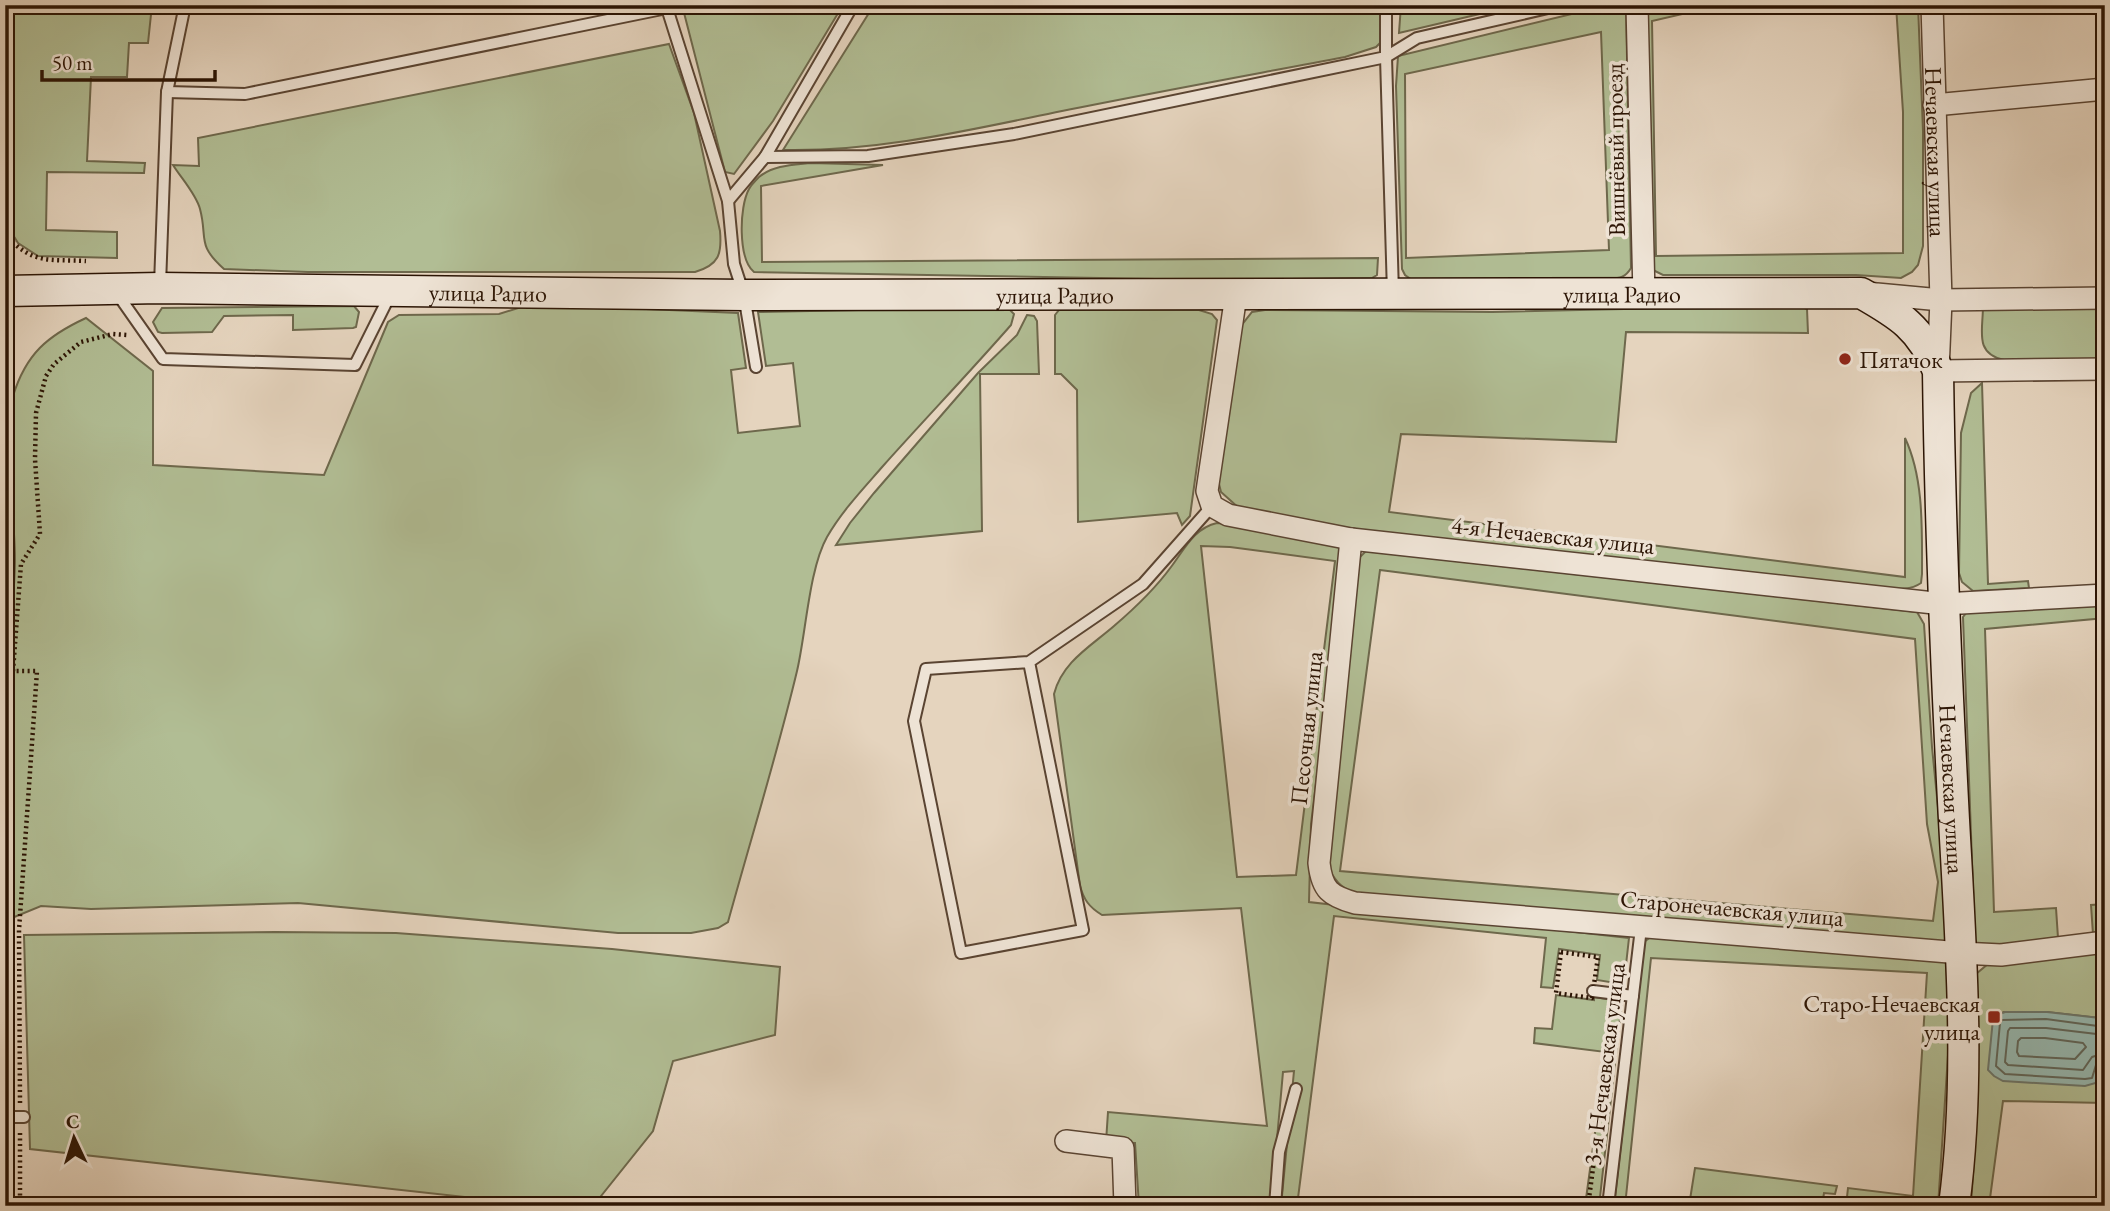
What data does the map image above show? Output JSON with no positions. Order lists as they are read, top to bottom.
{
  "streets": {
    "street": [
      "Вишнёвый проезд",
      "Нечаевская улица",
      "улица Радио",
      "4-я Нечаевская улица",
      "Песочная улица",
      "Старонечаевская улица"
    ],
    "lane": ["3-я Нечаевская улица"]
  },
  "crossings": [
    ["Вишнёвый проезд", "улица Радио"],
    ["Нечаевская улица", "улица Радио"],
    ["Нечаевская улица", "4-я Нечаевская улица"],
    ["Нечаевская улица", "Старонечаевская улица"],
    ["4-я Нечаевская улица", "Песочная улица"],
    ["Песочная улица", "Старонечаевская улица"],
    ["Старонечаевская улица", "3-я Нечаевская улица"]
  ],
  "places": {
    "other": ["Пятачок"],
    "transit": ["Старо-Нечаевская улица"]
  },
  "scale_bar": "50 m",
  "north": "top"
}
